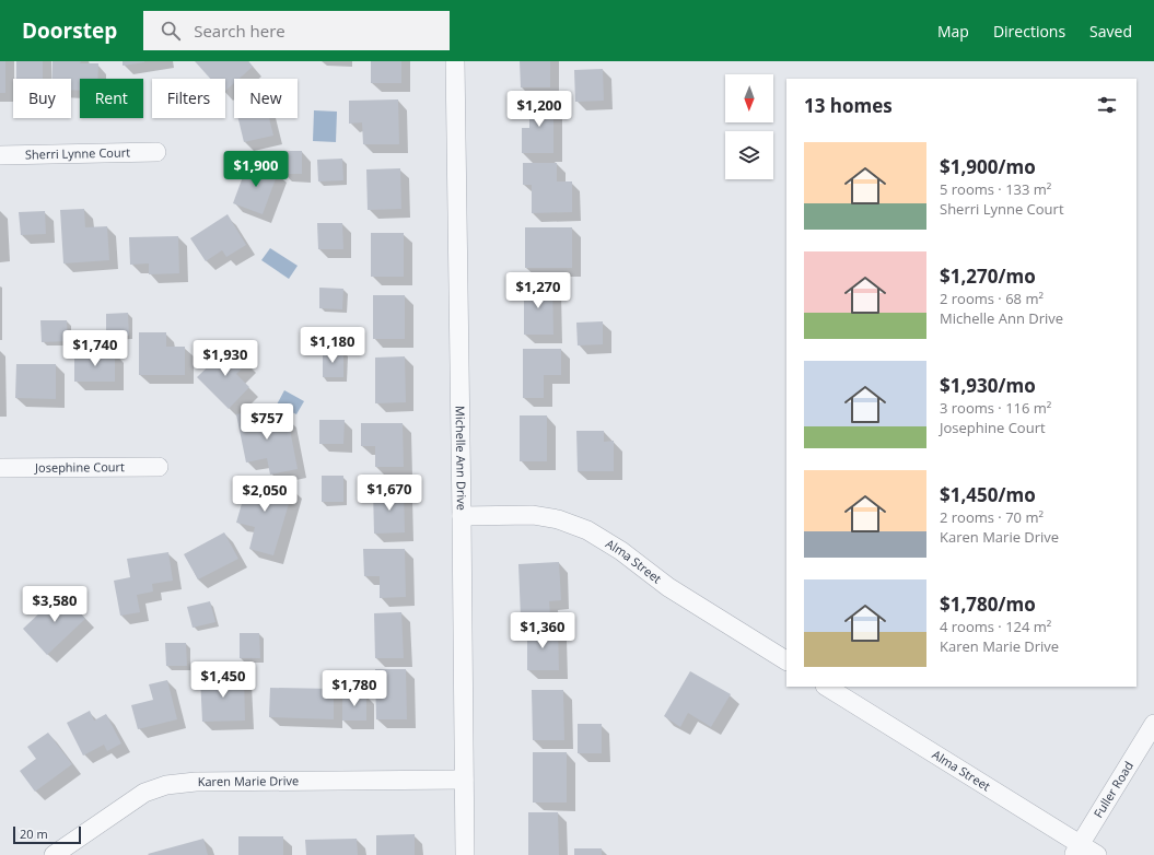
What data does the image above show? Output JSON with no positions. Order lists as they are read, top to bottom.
{
  "streets": {
    "street": [
      "Sherri Lynne Court",
      "Michelle Ann Drive",
      "Josephine Court",
      "Alma Street",
      "Karen Marie Drive",
      "Fuller Road"
    ]
  },
  "crossings": [
    ["Michelle Ann Drive", "Alma Street"],
    ["Michelle Ann Drive", "Karen Marie Drive"],
    ["Alma Street", "Fuller Road"]
  ],
  "scale_bar": "20 m",
  "north": "bottom",
  "page": {
    "header": "Doorstep",
    "search": "Search here",
    "nav": ["Map", "Directions", "Saved"],
    "chip": [
      "Buy",
      "Rent",
      "Filters",
      "New"
    ],
    "heading": "13 homes",
    "price": [
      "$1,200",
      "$1,900",
      "$1,270",
      "$1,180",
      "$1,740",
      "$1,930",
      "$757",
      "$1,670",
      "$2,050",
      "$3,580",
      "$1,360",
      "$1,450",
      "$1,780"
    ],
    "list": [
      {
        "name": "$1,900/mo",
        "note": "5 rooms · 133 m² · Sherri Lynne Court"
      },
      {
        "name": "$1,270/mo",
        "note": "2 rooms · 68 m² · Michelle Ann Drive"
      },
      {
        "name": "$1,930/mo",
        "note": "3 rooms · 116 m² · Josephine Court"
      },
      {
        "name": "$1,450/mo",
        "note": "2 rooms · 70 m² · Karen Marie Drive"
      },
      {
        "name": "$1,780/mo",
        "note": "4 rooms · 124 m² · Karen Marie Drive"
      }
    ],
    "scale": "20 m"
  }
}
